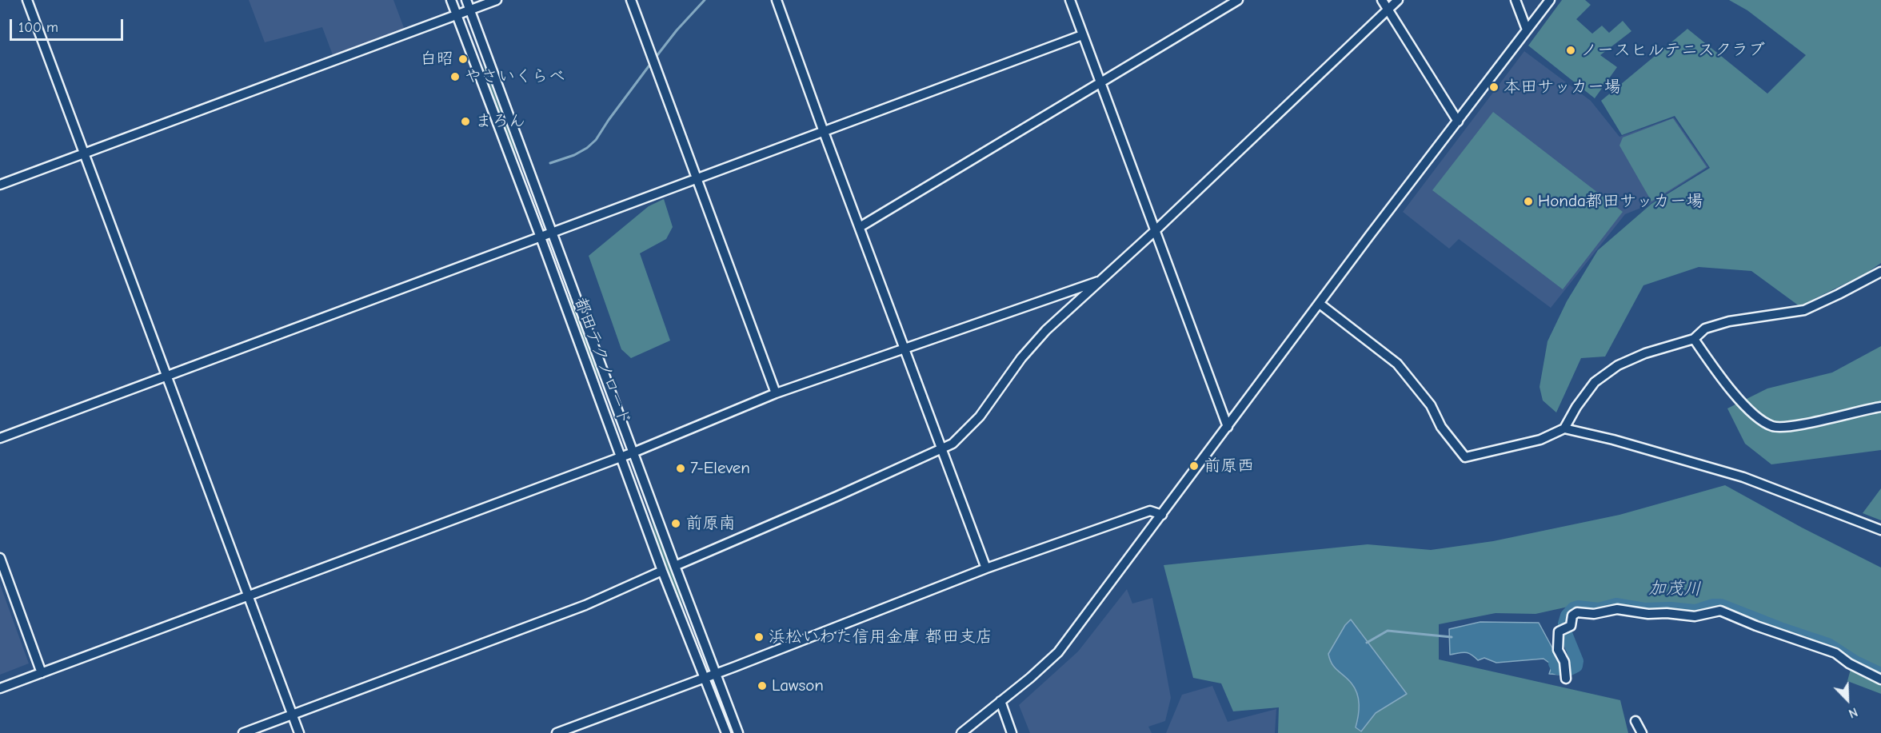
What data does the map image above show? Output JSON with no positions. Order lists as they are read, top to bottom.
{
  "streets": {
    "street": ["都田テクノロード"]
  },
  "water": ["加茂川"],
  "places": [
    "ノースヒルテニスクラブ",
    "白昭",
    "やさいくらべ",
    "本田サッカー場",
    "まろん",
    "Honda都田サッカー場",
    "前原西",
    "7-Eleven",
    "前原南",
    "浜松いわた信用金庫 都田支店",
    "Lawson"
  ],
  "scale_bar": "100 m",
  "north": "bottom right"
}
